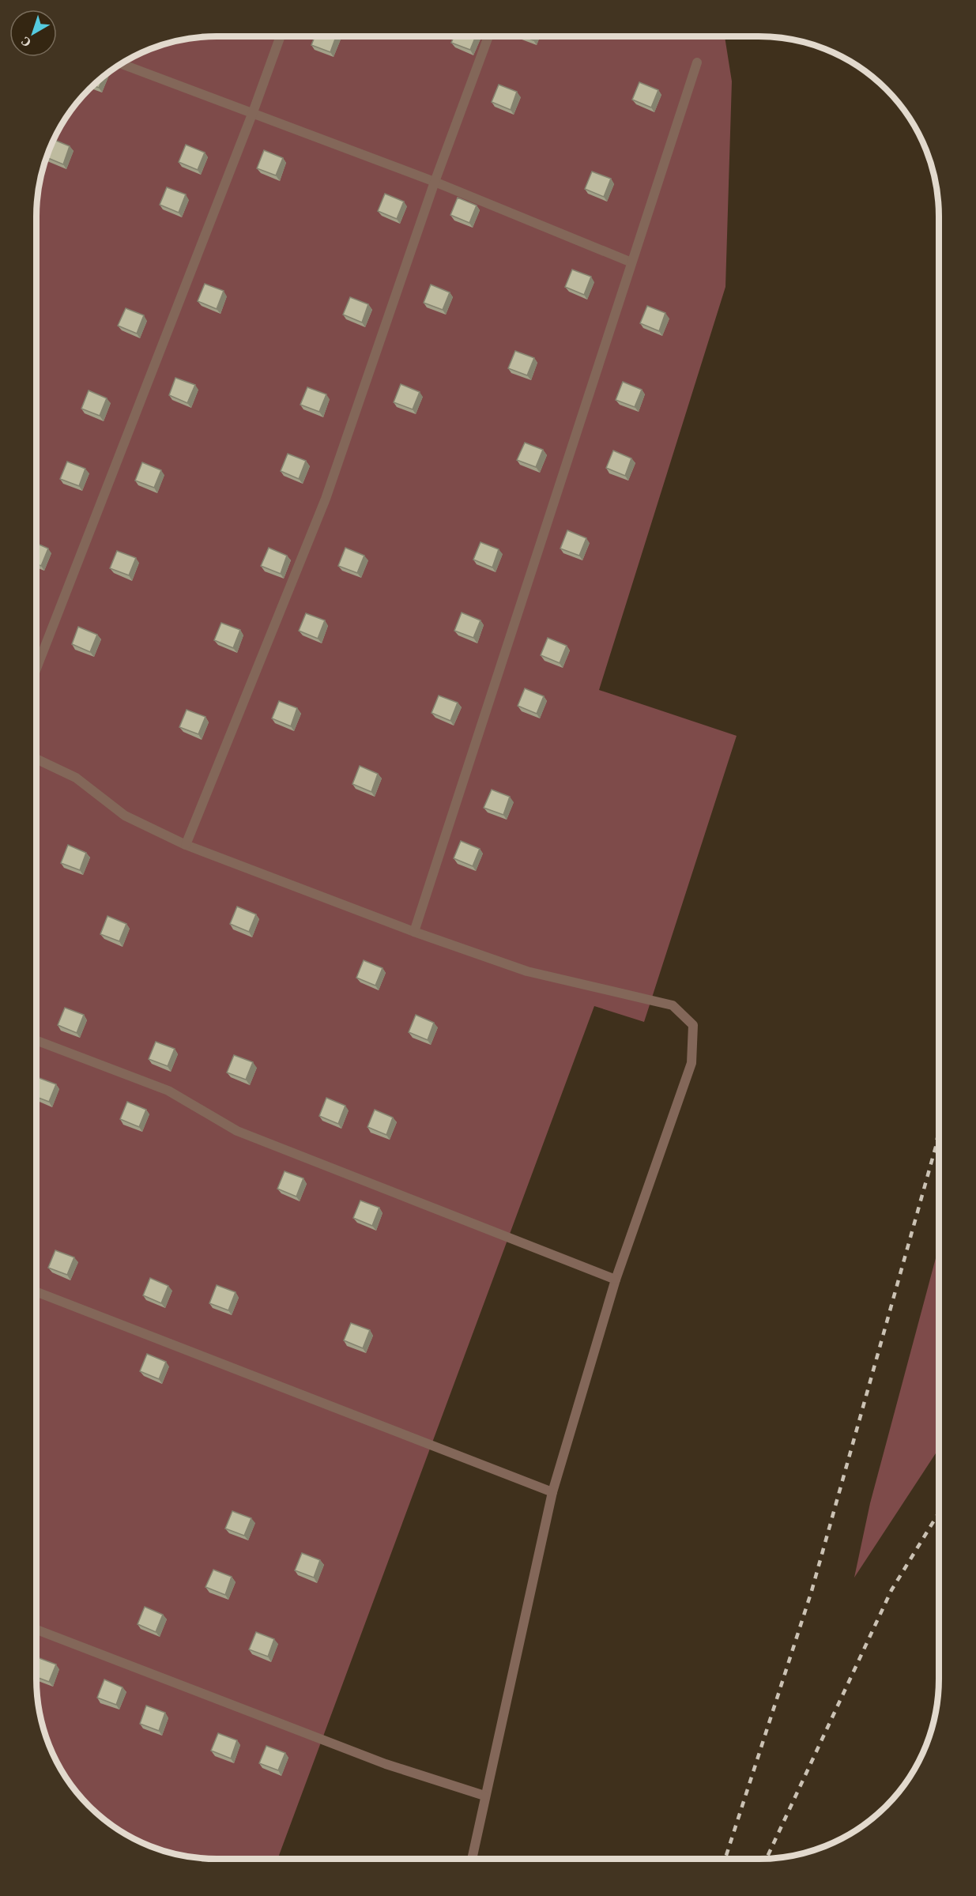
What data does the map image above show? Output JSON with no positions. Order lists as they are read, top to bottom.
{
  "north": "bottom left"
}
